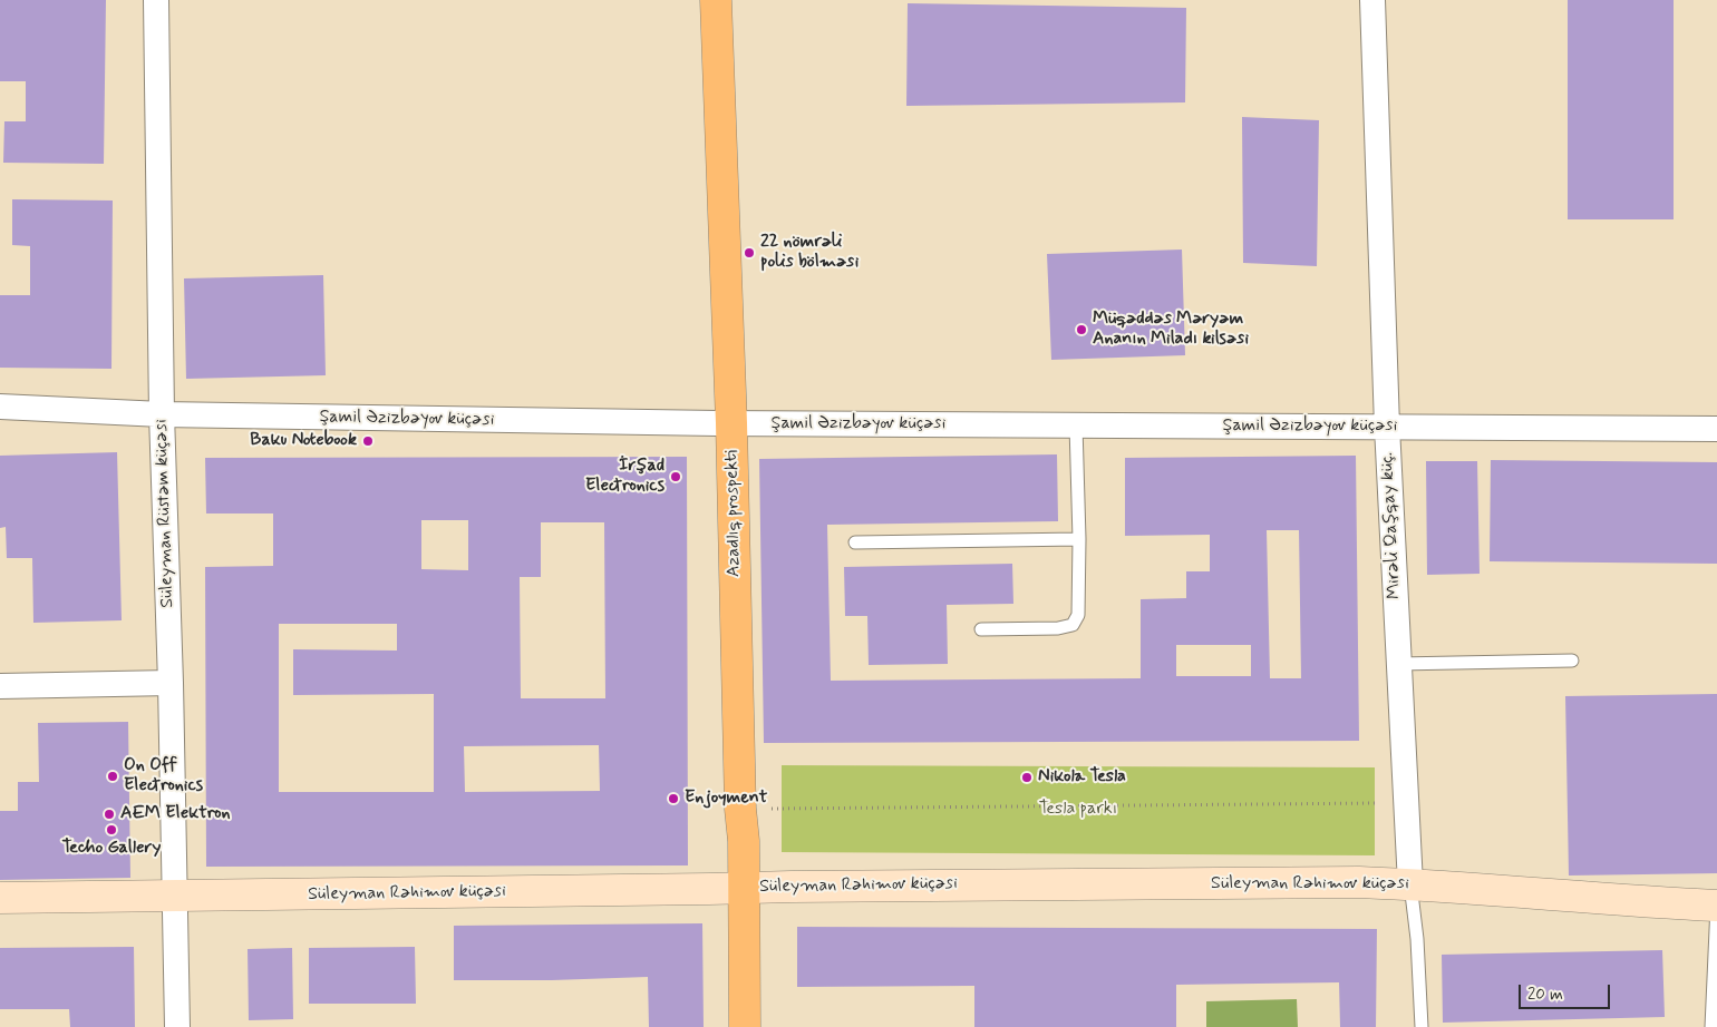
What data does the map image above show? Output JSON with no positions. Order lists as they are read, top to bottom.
{
  "streets": {
    "main road": ["Azadlıq prospekti", "Süleyman Rəhimov küçəsi"],
    "street": ["Şamil Əzizbəyov küçəsi", "Süleyman Rüstəm küçəsi", "Mirəli Qaşqay küç."]
  },
  "crossings": [
    ["Şamil Əzizbəyov küçəsi", "Süleyman Rüstəm küçəsi"],
    ["Şamil Əzizbəyov küçəsi", "Azadlıq prospekti"],
    ["Şamil Əzizbəyov küçəsi", "Mirəli Qaşqay küç."],
    ["Süleyman Rüstəm küçəsi", "Süleyman Rəhimov küçəsi"],
    ["Azadlıq prospekti", "Süleyman Rəhimov küçəsi"],
    ["Mirəli Qaşqay küç.", "Süleyman Rəhimov küçəsi"]
  ],
  "parks": ["Tesla parkı"],
  "places": [
    "22 nömrəli polis bölməsi",
    "Müqəddəs Məryəm Ananın Miladı kilsəsi",
    "Baku Notebook",
    "İrşad Electronics",
    "On Off Electronics",
    "Nikola Tesla",
    "Enjoyment",
    "AEM Elektron",
    "Techo Gallery"
  ],
  "scale_bar": "20 m"
}
